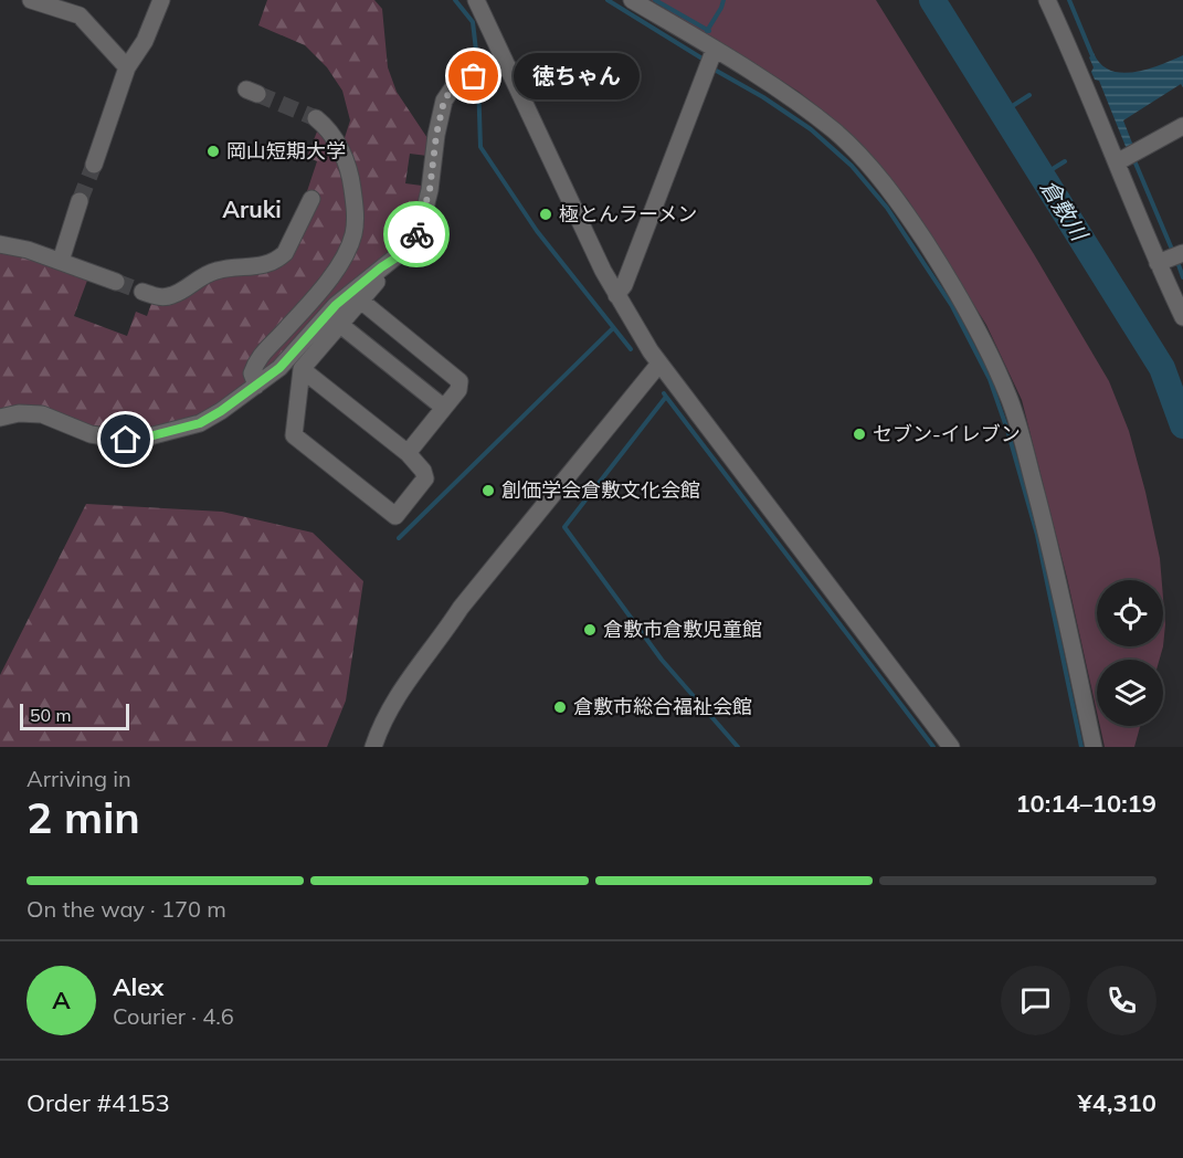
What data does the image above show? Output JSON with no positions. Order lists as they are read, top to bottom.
{
  "districts": ["Aruki"],
  "water": ["倉敷川"],
  "places": [
    "徳ちゃん",
    "岡山短期大学",
    "極とんラーメン",
    "セブン-イレブン",
    "創価学会倉敷文化会館",
    "倉敷市倉敷児童館",
    "倉敷市総合福祉会館"
  ],
  "scale_bar": "50 m",
  "page": {
    "bubble": "徳ちゃん",
    "scale": "50 m",
    "heading": ["2 min", "Arriving in", "10:14–10:19"],
    "panel": [
      "Alex",
      "Courier · 4.6",
      "Order #4153",
      "¥4,310"
    ],
    "bar": "On the way · 170 m",
    "round": "A"
  }
}
